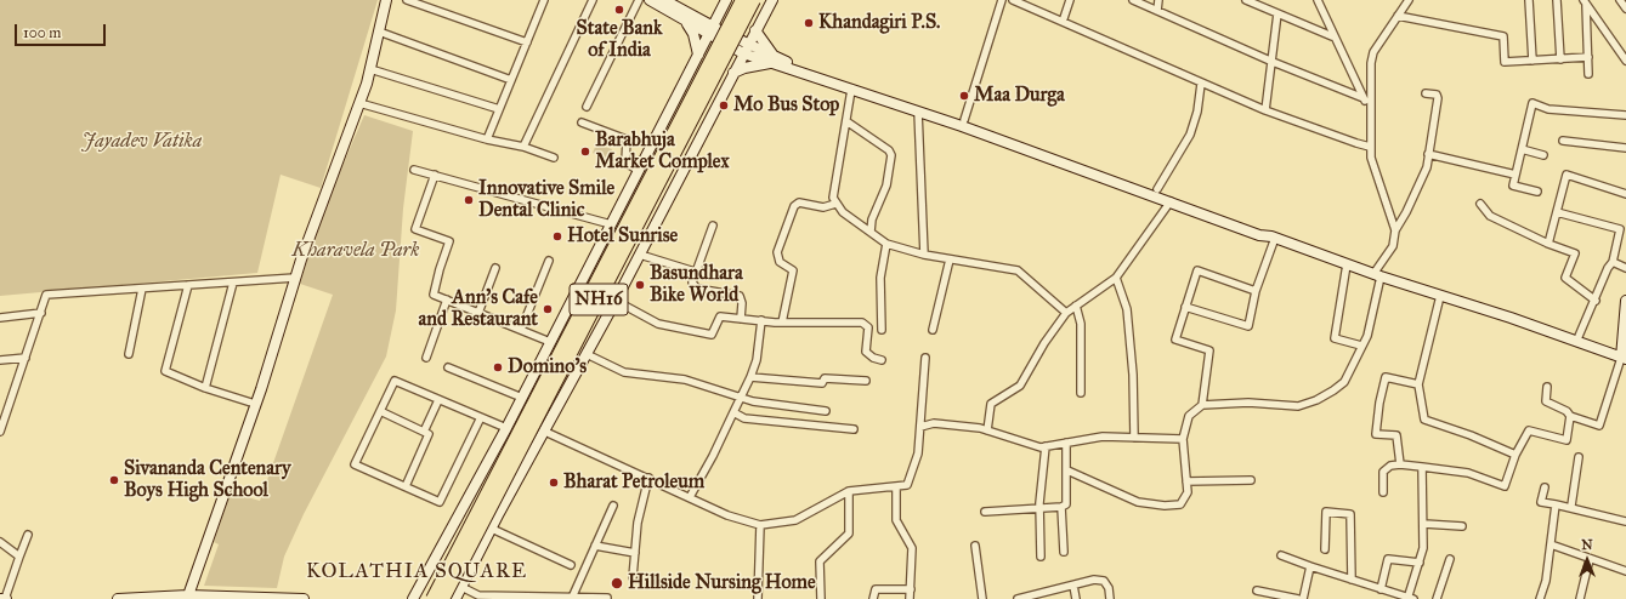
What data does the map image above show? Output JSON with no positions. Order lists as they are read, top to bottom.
{
  "streets": {
    "highway": ["NH16"]
  },
  "districts": ["KOLATHIA SQUARE"],
  "parks": ["Jayadev Vatika", "Kharavela Park"],
  "places": [
    "State Bank of India",
    "Khandagiri P.S.",
    "Maa Durga",
    "Mo Bus Stop",
    "Barabhuja Market Complex",
    "Innovative Smile Dental Clinic",
    "Hotel Sunrise",
    "Basundhara Bike World",
    "Ann's Cafe and Restaurant",
    "Domino's",
    "Sivananda Centenary Boys High School",
    "Bharat Petroleum",
    "Hillside Nursing Home"
  ],
  "scale_bar": "100 m",
  "north": "top"
}
